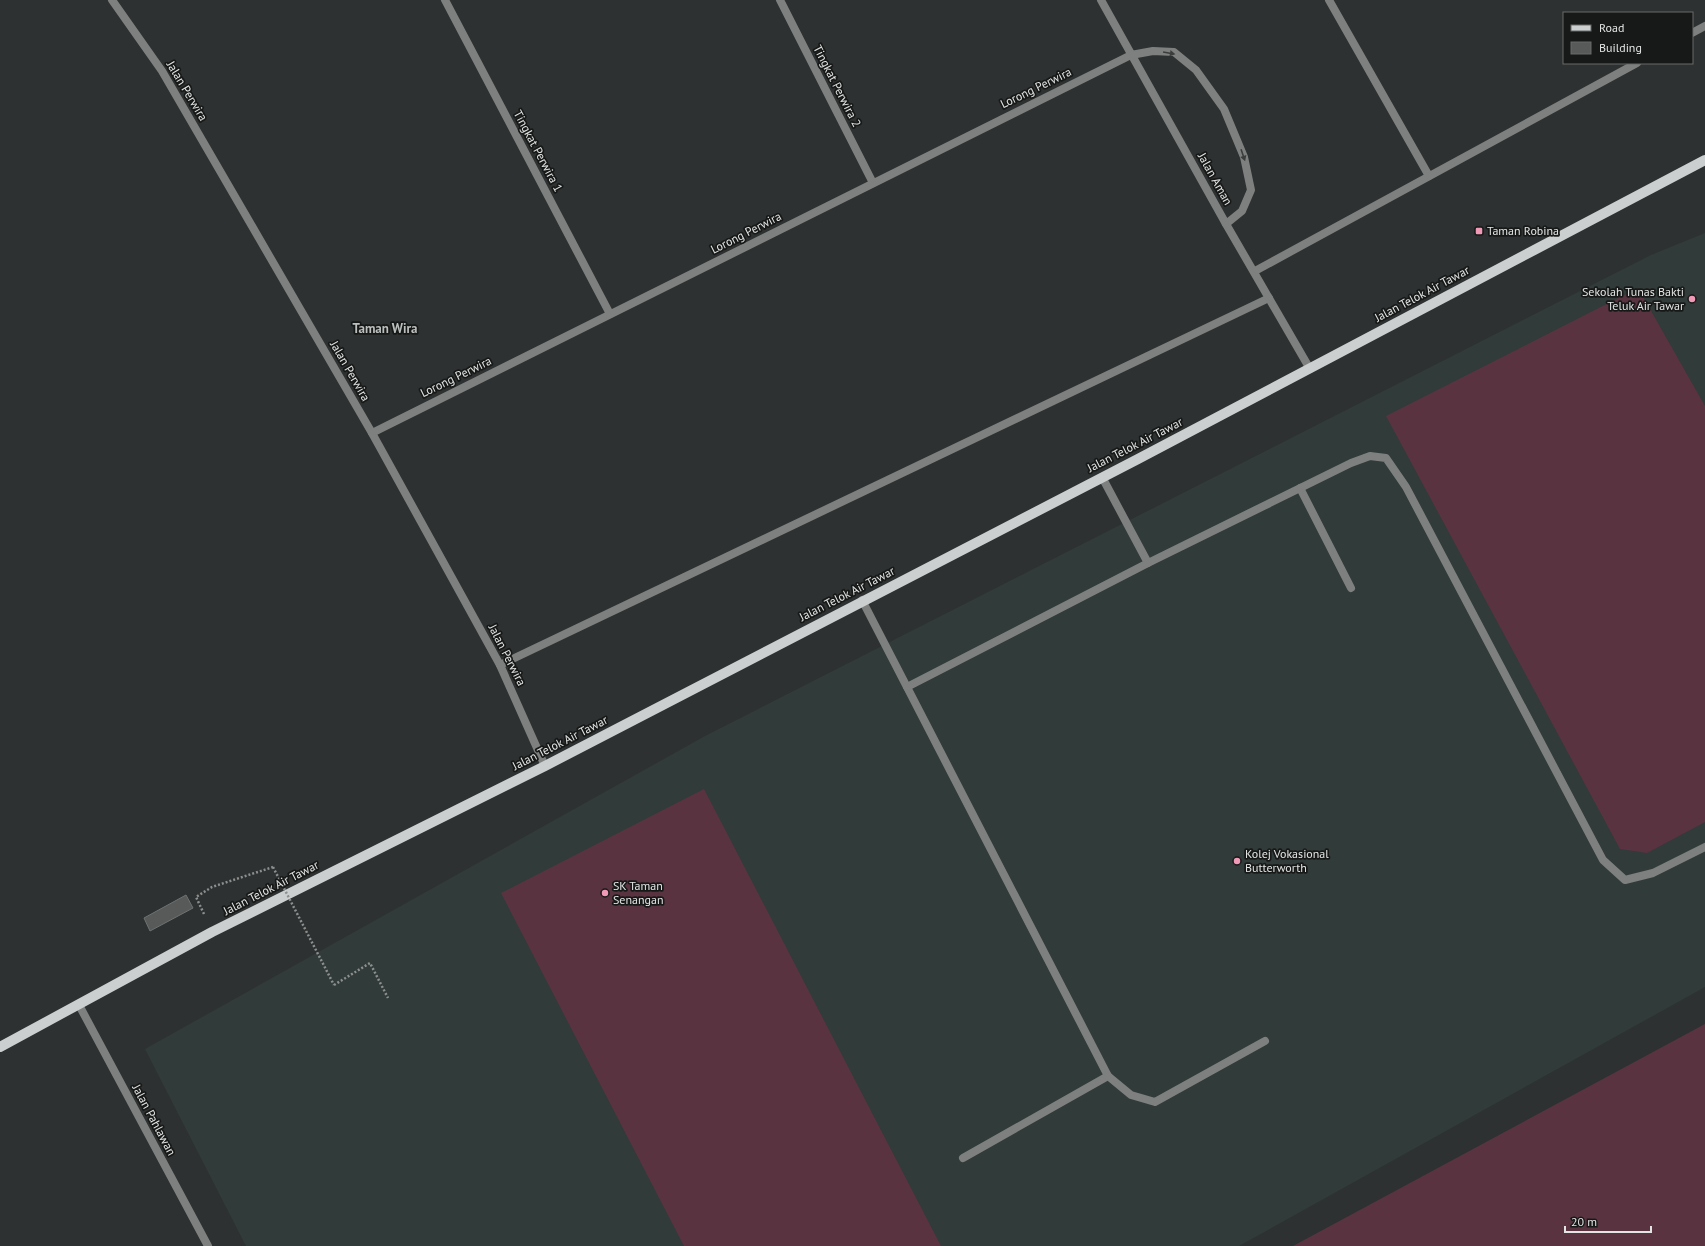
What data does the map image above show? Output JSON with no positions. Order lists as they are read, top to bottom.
{
  "streets": {
    "main road": ["Jalan Telok Air Tawar"],
    "street": [
      "Tingkat Perwira 2",
      "Lorong Perwira",
      "Jalan Perwira",
      "Tingkat Perwira 1",
      "Jalan Aman",
      "Jalan Pahlawan"
    ]
  },
  "crossings": [
    ["Tingkat Perwira 2", "Lorong Perwira"],
    ["Lorong Perwira", "Jalan Perwira"],
    ["Lorong Perwira", "Tingkat Perwira 1"],
    ["Lorong Perwira", "Jalan Aman"],
    ["Jalan Perwira", "Jalan Telok Air Tawar"],
    ["Jalan Aman", "Jalan Telok Air Tawar"],
    ["Jalan Telok Air Tawar", "Jalan Pahlawan"]
  ],
  "districts": ["Taman Wira"],
  "places": {
    "transit": ["Taman Robina"],
    "other": ["Sekolah Tunas Bakti Teluk Air Tawar", "Kolej Vokasional Butterworth", "SK Taman Senangan"]
  },
  "legend": ["Road", "Building"],
  "scale_bar": "20 m"
}
